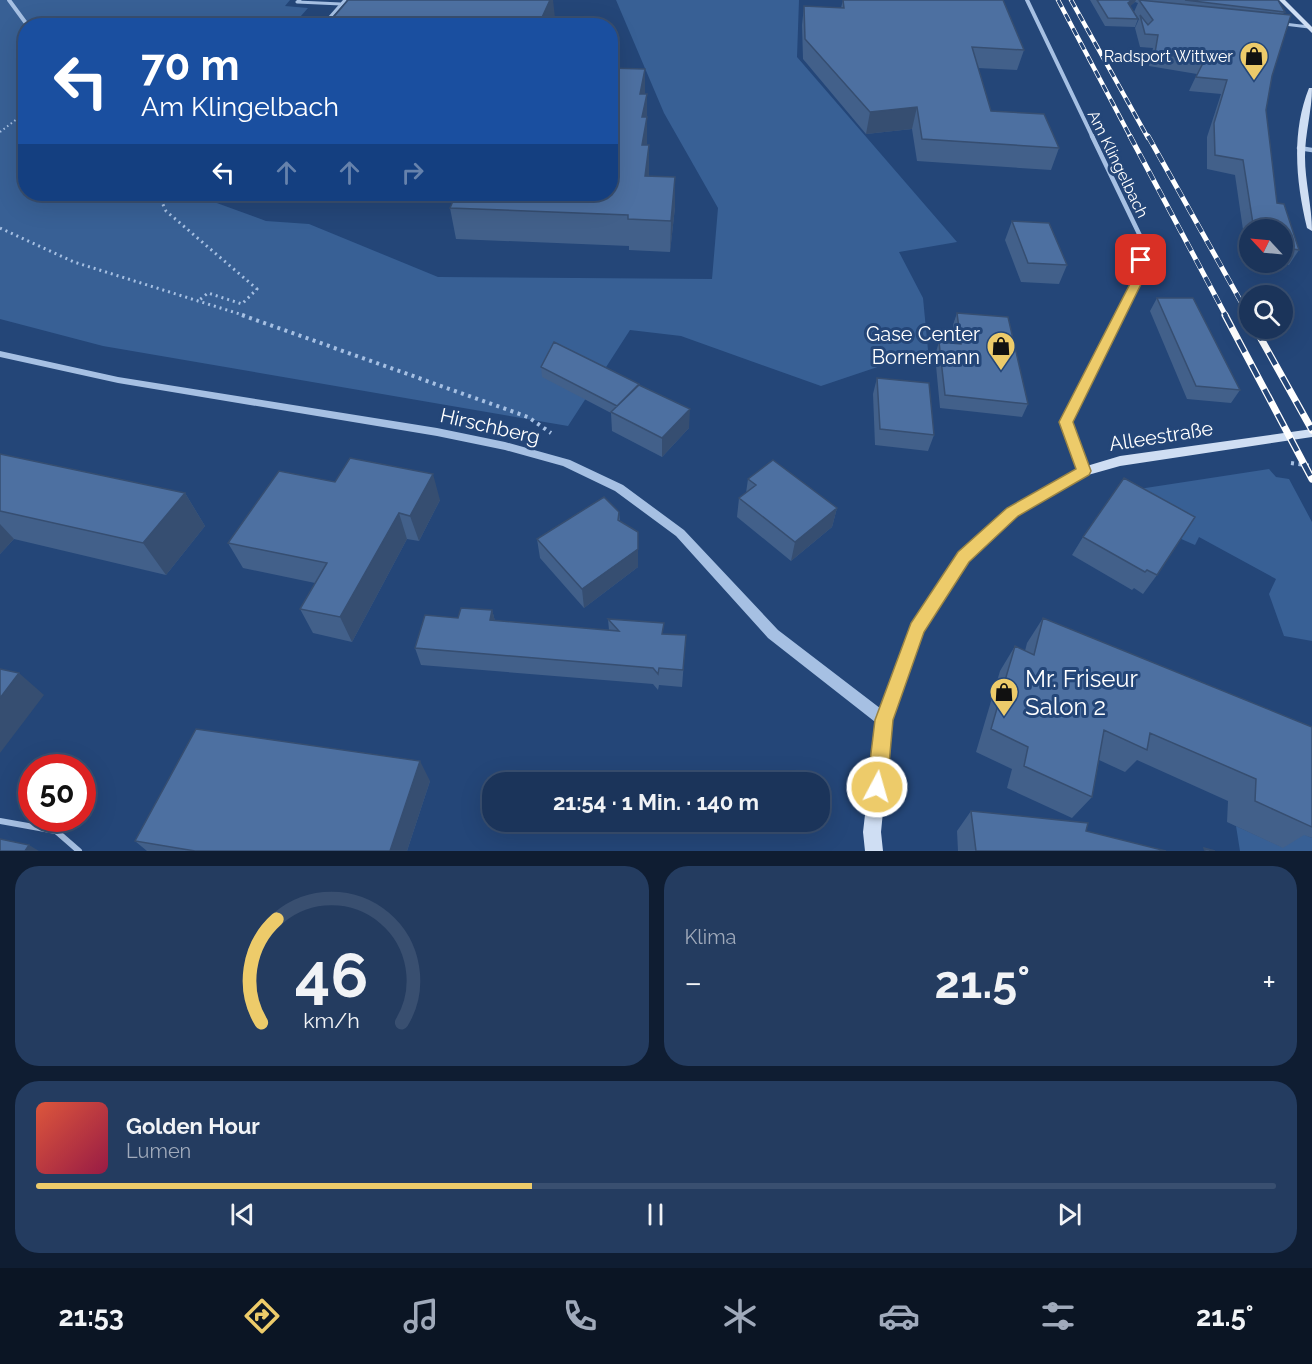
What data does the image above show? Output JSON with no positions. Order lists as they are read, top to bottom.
{
  "streets": {
    "main road": ["Alleestraße"],
    "street": ["Am Klingelbach", "Hirschberg"]
  },
  "crossings": [
    ["Am Klingelbach", "Alleestraße"],
    ["Hirschberg", "Alleestraße"]
  ],
  "places": {
    "shop": ["Radsport Wittwer", "Gase Center Bornemann", "Mr. Friseur Salon 2"]
  },
  "north": "top left",
  "page": {
    "turn": ["70 m", "Am Klingelbach"],
    "limit": "50",
    "trip": "21:54 · 1 Min. · 140 m",
    "tile": "Klima",
    "heat": ["−", "21.5°", "+"],
    "song": ["Golden Hour", "Lumen"],
    "tabs": ["21:53", "21.5°"],
    "gauge": ["46", "km/h"]
  }
}
